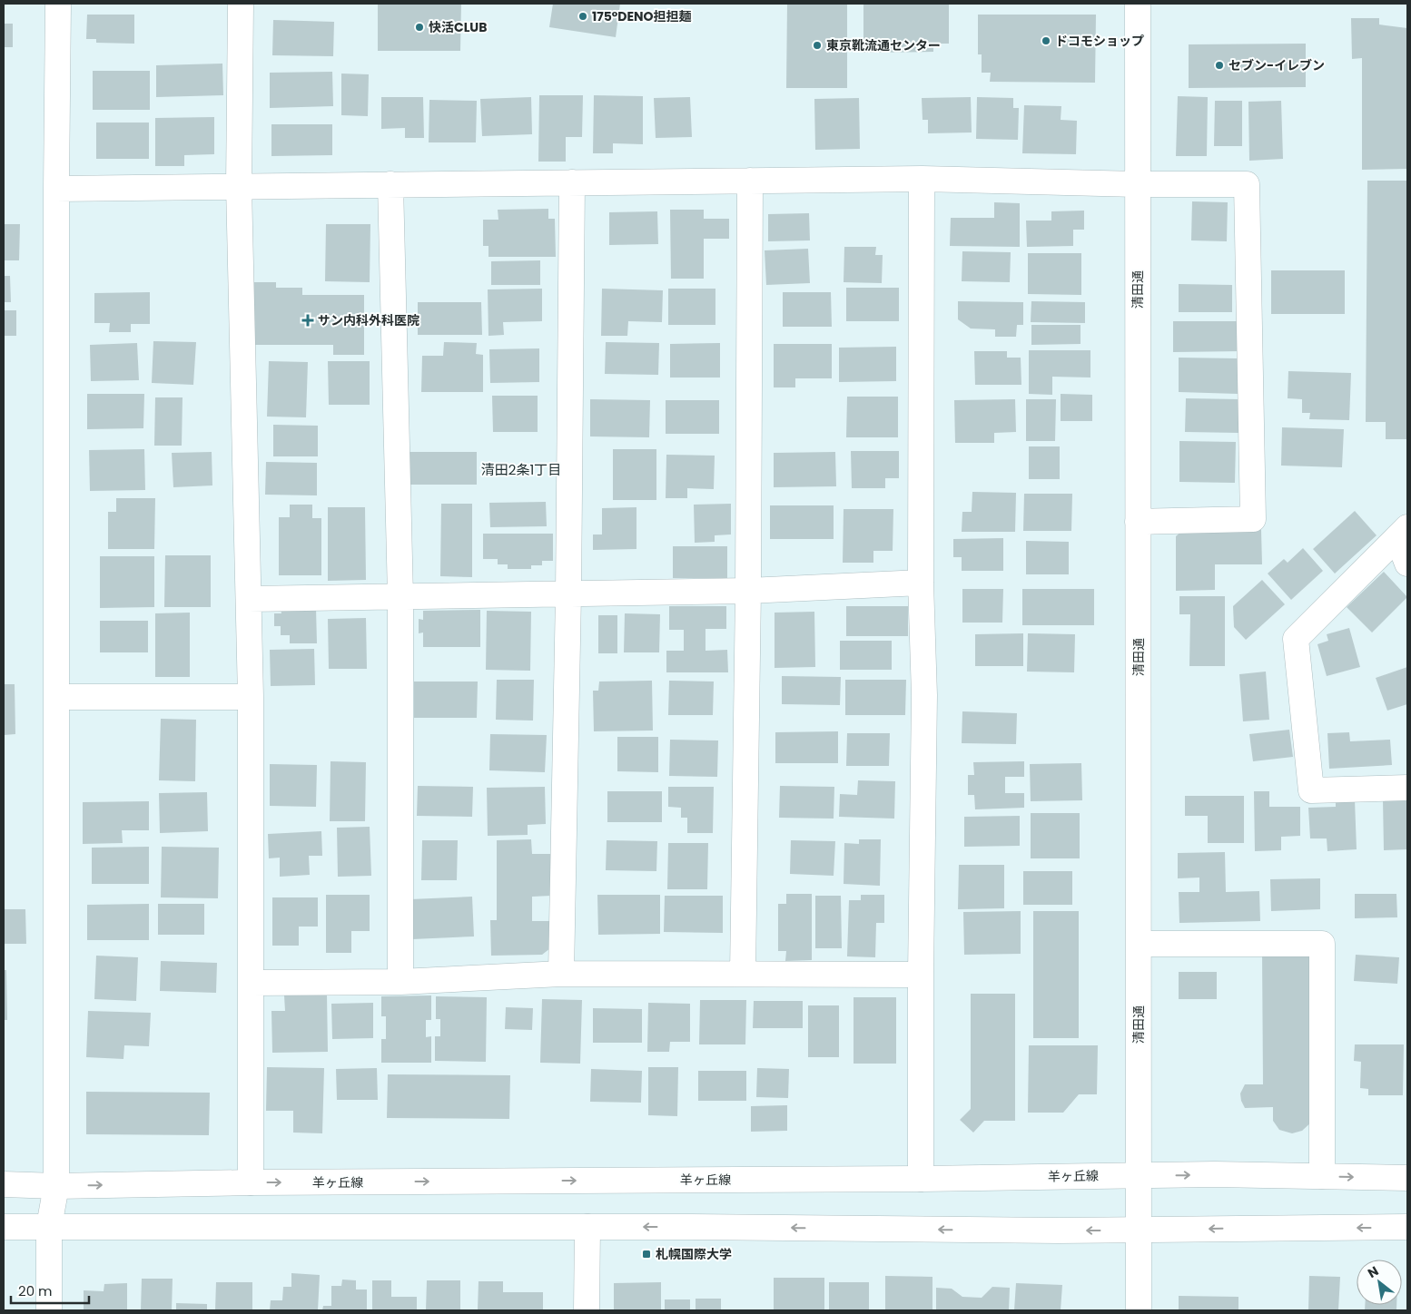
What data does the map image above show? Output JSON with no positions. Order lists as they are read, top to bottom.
{
  "streets": {
    "street": ["清田通", "羊ヶ丘線"]
  },
  "crossings": [
    ["清田通", "羊ヶ丘線"]
  ],
  "districts": ["清田2条1丁目"],
  "places": {
    "other": [
      "175°DENO担担麺",
      "快活CLUB",
      "ドコモショップ",
      "東京靴流通センター",
      "セブン-イレブン"
    ],
    "health": ["サン内科外科医院"],
    "transit": ["札幌国際大学"]
  },
  "scale_bar": "20 m",
  "north": "top left"
}
